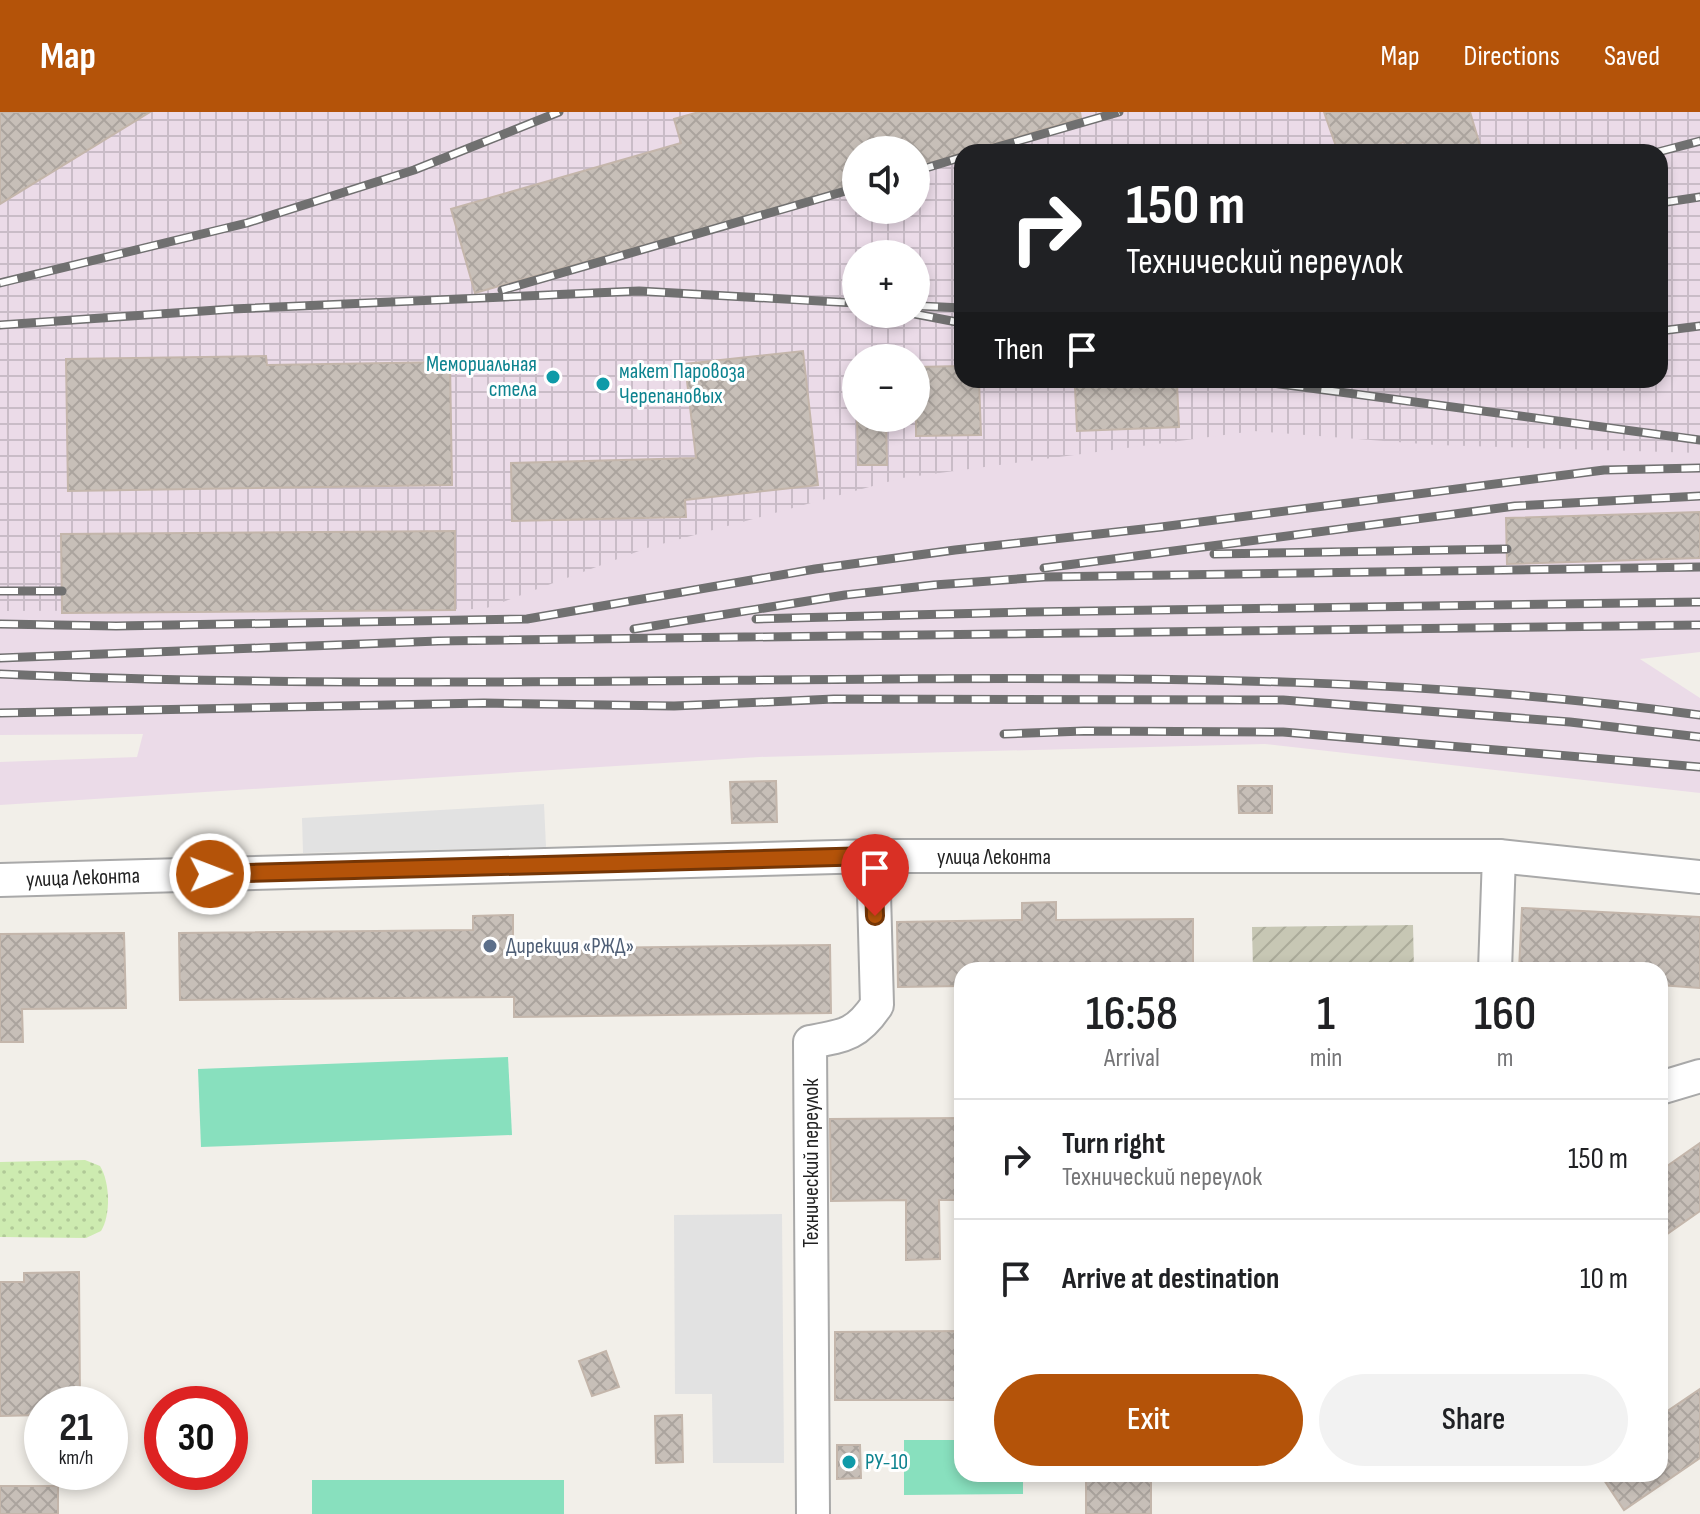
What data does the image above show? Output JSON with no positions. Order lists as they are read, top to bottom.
{
  "streets": {
    "street": ["улица Леконта", "Технический переулок"]
  },
  "crossings": [
    ["улица Леконта", "Технический переулок"]
  ],
  "places": [
    "Мемориальная стела",
    "макет Паровоза Черепановых",
    "Дирекция «РЖД»",
    "РУ-10"
  ],
  "page": {
    "header": "Map",
    "nav": ["Map", "Directions", "Saved"],
    "map_buttons": ["+", "−"],
    "turn": ["150 m", "Технический переулок"],
    "then": "Then",
    "eta": [
      "16:58",
      "Arrival",
      "1",
      "min",
      "160",
      "m"
    ],
    "list": [
      {
        "name": "Turn right",
        "note": "Технический переулок",
        "value": "150 m"
      },
      {
        "name": "Arrive at destination",
        "value": "10 m"
      }
    ],
    "buttons": ["Exit", "Share"],
    "speed": "21 km/h",
    "limit": "30"
  }
}
